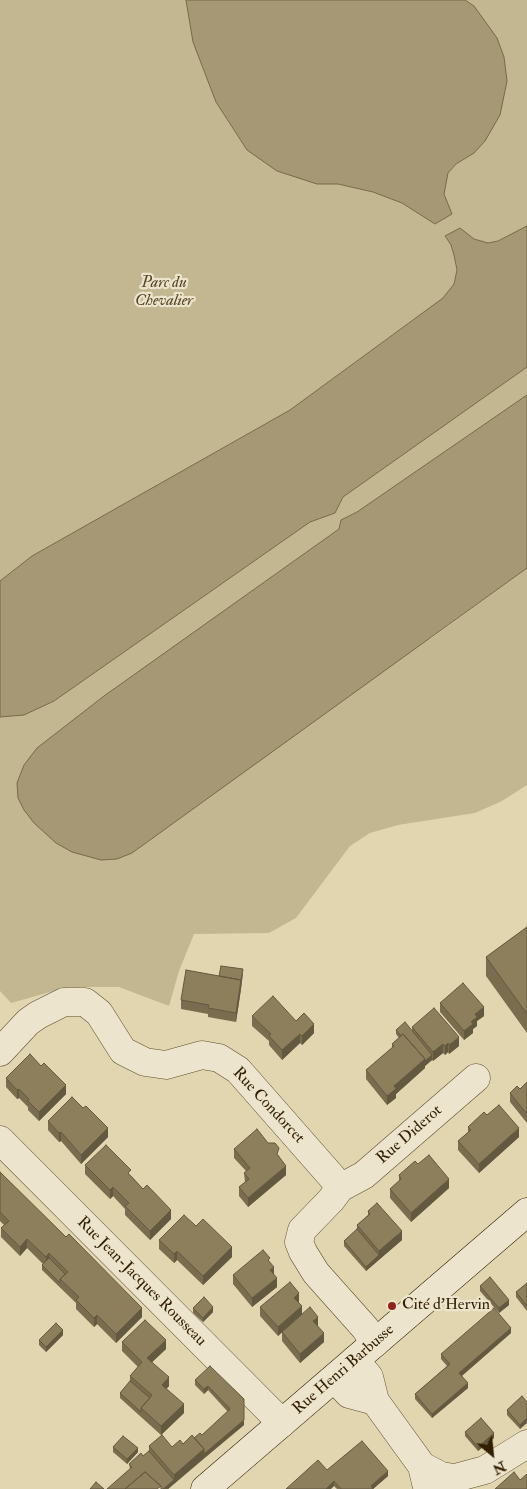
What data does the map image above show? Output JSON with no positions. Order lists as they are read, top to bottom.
{
  "streets": {
    "street": [
      "Rue Condorcet",
      "Rue Diderot",
      "Rue Jean-Jacques Rousseau",
      "Rue Henri Barbusse"
    ]
  },
  "crossings": [
    ["Rue Condorcet", "Rue Diderot"],
    ["Rue Jean-Jacques Rousseau", "Rue Henri Barbusse"]
  ],
  "parks": ["Parc du Chevalier"],
  "places": ["Cité d'Hervin"],
  "north": "bottom right"
}
